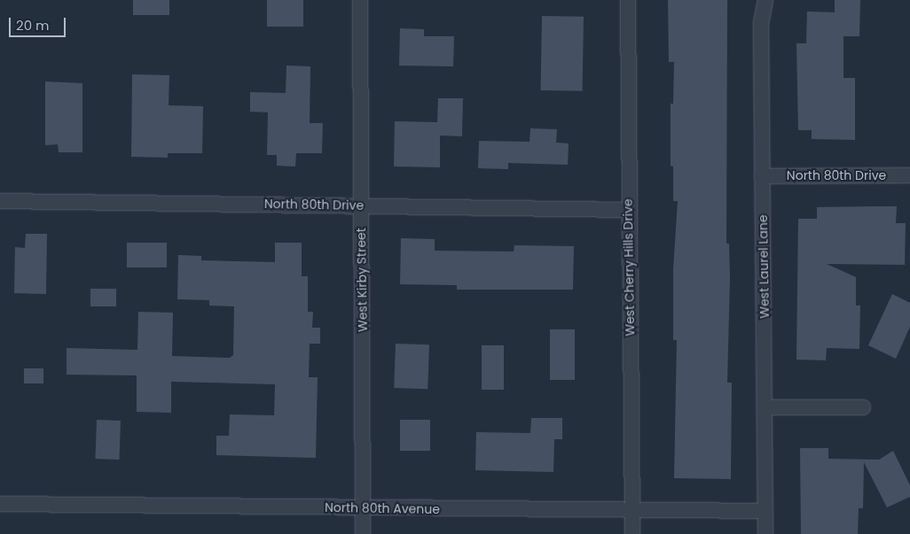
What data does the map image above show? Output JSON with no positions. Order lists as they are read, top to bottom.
{
  "streets": {
    "street": [
      "North 80th Drive",
      "West Laurel Lane",
      "West Cherry Hills Drive",
      "West Kirby Street",
      "North 80th Avenue"
    ]
  },
  "crossings": [
    ["North 80th Drive", "West Laurel Lane"],
    ["North 80th Drive", "West Cherry Hills Drive"],
    ["North 80th Drive", "West Kirby Street"],
    ["West Laurel Lane", "North 80th Avenue"],
    ["West Cherry Hills Drive", "North 80th Avenue"],
    ["West Kirby Street", "North 80th Avenue"]
  ],
  "scale_bar": "20 m"
}
